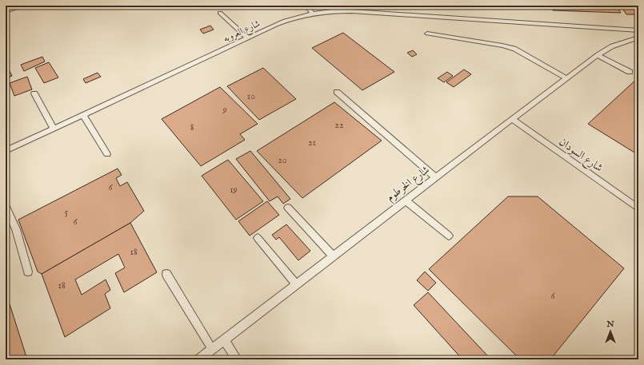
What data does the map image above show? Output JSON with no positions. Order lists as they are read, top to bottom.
{
  "streets": {
    "lane": ["شارع العروبه", "شارع السودان", "شارع الخرطوم"]
  },
  "crossings": [
    ["شارع السودان", "شارع الخرطوم"]
  ],
  "house_numbers": [
    "10",
    "9",
    "22",
    "8",
    "21",
    "20",
    "6",
    "19",
    "5",
    "6",
    "18",
    "18",
    "6"
  ],
  "north": "top"
}
